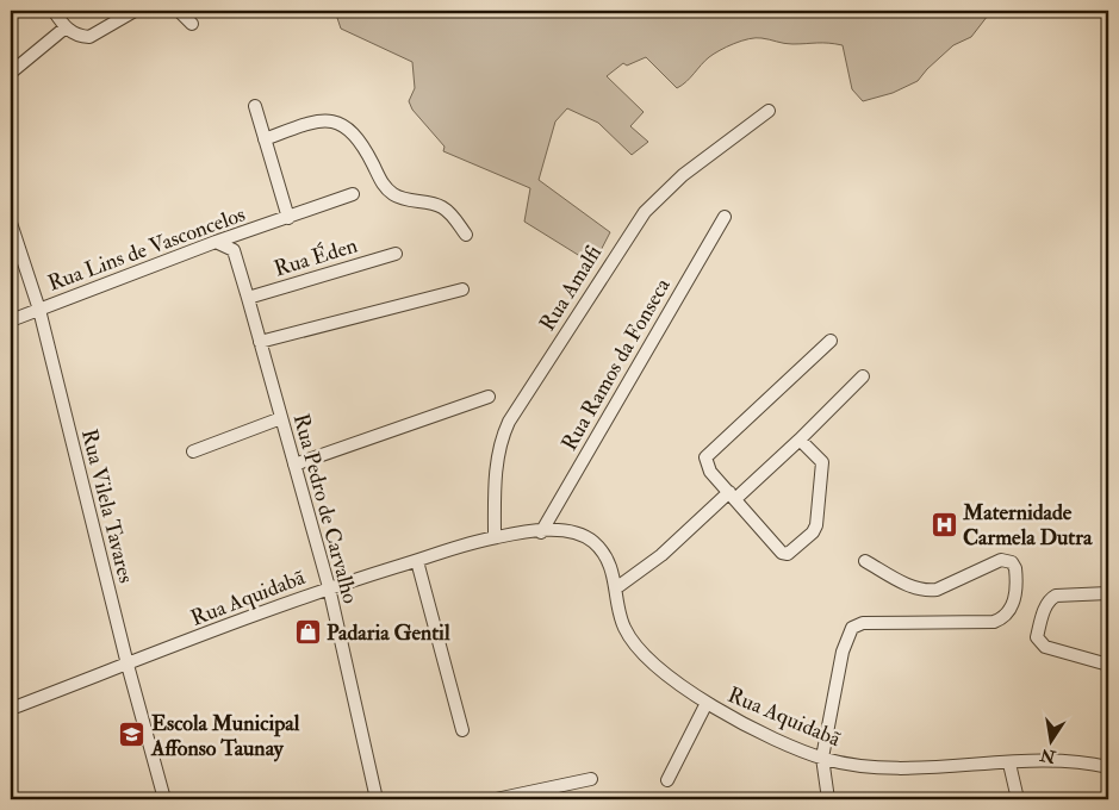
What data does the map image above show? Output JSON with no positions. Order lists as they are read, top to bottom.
{
  "streets": {
    "street": [
      "Rua Lins de Vasconcelos",
      "Rua Éden",
      "Rua Amalfi",
      "Rua Ramos da Fonseca",
      "Rua Vilela Tavares",
      "Rua Pedro de Carvalho",
      "Rua Aquidabã"
    ]
  },
  "crossings": [
    ["Rua Lins de Vasconcelos", "Rua Vilela Tavares"],
    ["Rua Lins de Vasconcelos", "Rua Pedro de Carvalho"],
    ["Rua Éden", "Rua Pedro de Carvalho"],
    ["Rua Amalfi", "Rua Aquidabã"],
    ["Rua Ramos da Fonseca", "Rua Aquidabã"],
    ["Rua Vilela Tavares", "Rua Aquidabã"],
    ["Rua Pedro de Carvalho", "Rua Aquidabã"]
  ],
  "places": {
    "hospital": ["Maternidade Carmela Dutra"],
    "shop": ["Padaria Gentil"],
    "school or university": ["Escola Municipal Affonso Taunay"]
  },
  "north": "bottom"
}
